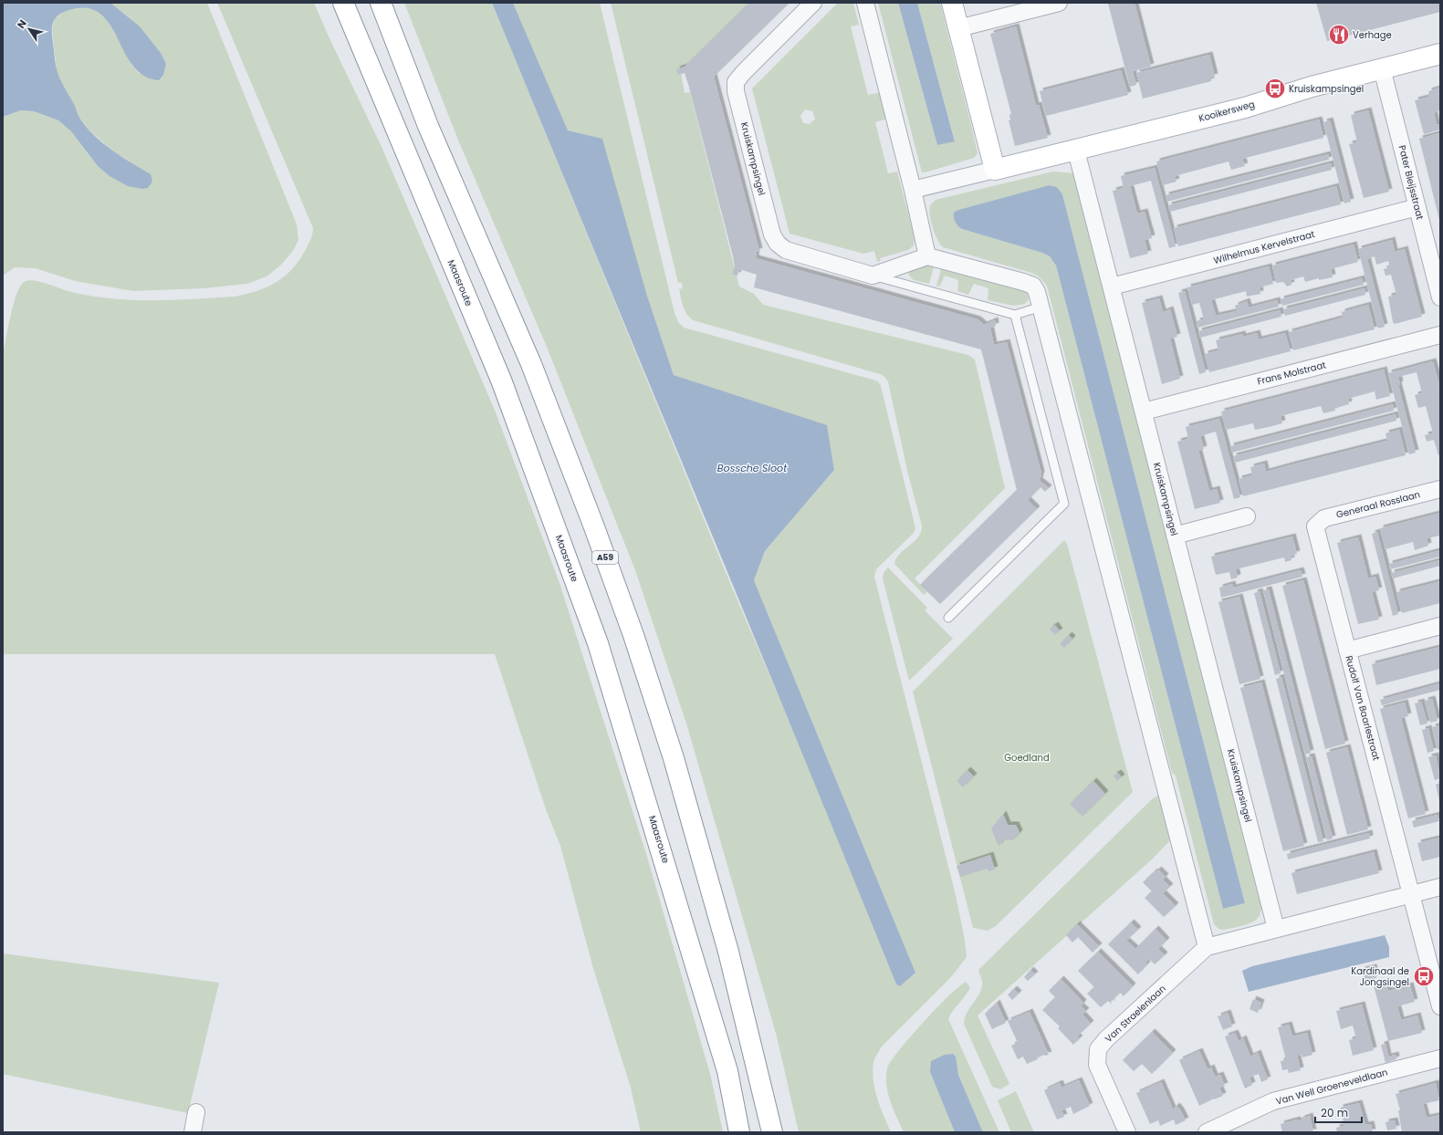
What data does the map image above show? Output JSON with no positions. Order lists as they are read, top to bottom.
{
  "streets": {
    "main road": ["Kooikersweg", "Maasroute", "A59"],
    "street": [
      "Kruiskampsingel",
      "Pater Bleijsstraat",
      "Wilhelmus Kervelstraat",
      "Frans Molstraat",
      "Generaal Rosslaan",
      "Rudolf Van Baarlestraat",
      "Van Straelenlaan",
      "Van Well Groeneveldlaan"
    ]
  },
  "crossings": [
    ["Kooikersweg", "Kruiskampsingel"],
    ["Kooikersweg", "Pater Bleijsstraat"],
    ["Kruiskampsingel", "Wilhelmus Kervelstraat"],
    ["Kruiskampsingel", "Frans Molstraat"],
    ["Pater Bleijsstraat", "Wilhelmus Kervelstraat"],
    ["Generaal Rosslaan", "Rudolf Van Baarlestraat"]
  ],
  "water": ["Bossche Sloot"],
  "parks": ["Goedland"],
  "places": {
    "restaurant": ["Verhage"],
    "bus stop": ["Kruiskampsingel", "Kardinaal de Jongsingel"]
  },
  "scale_bar": "20 m",
  "north": "top left"
}
